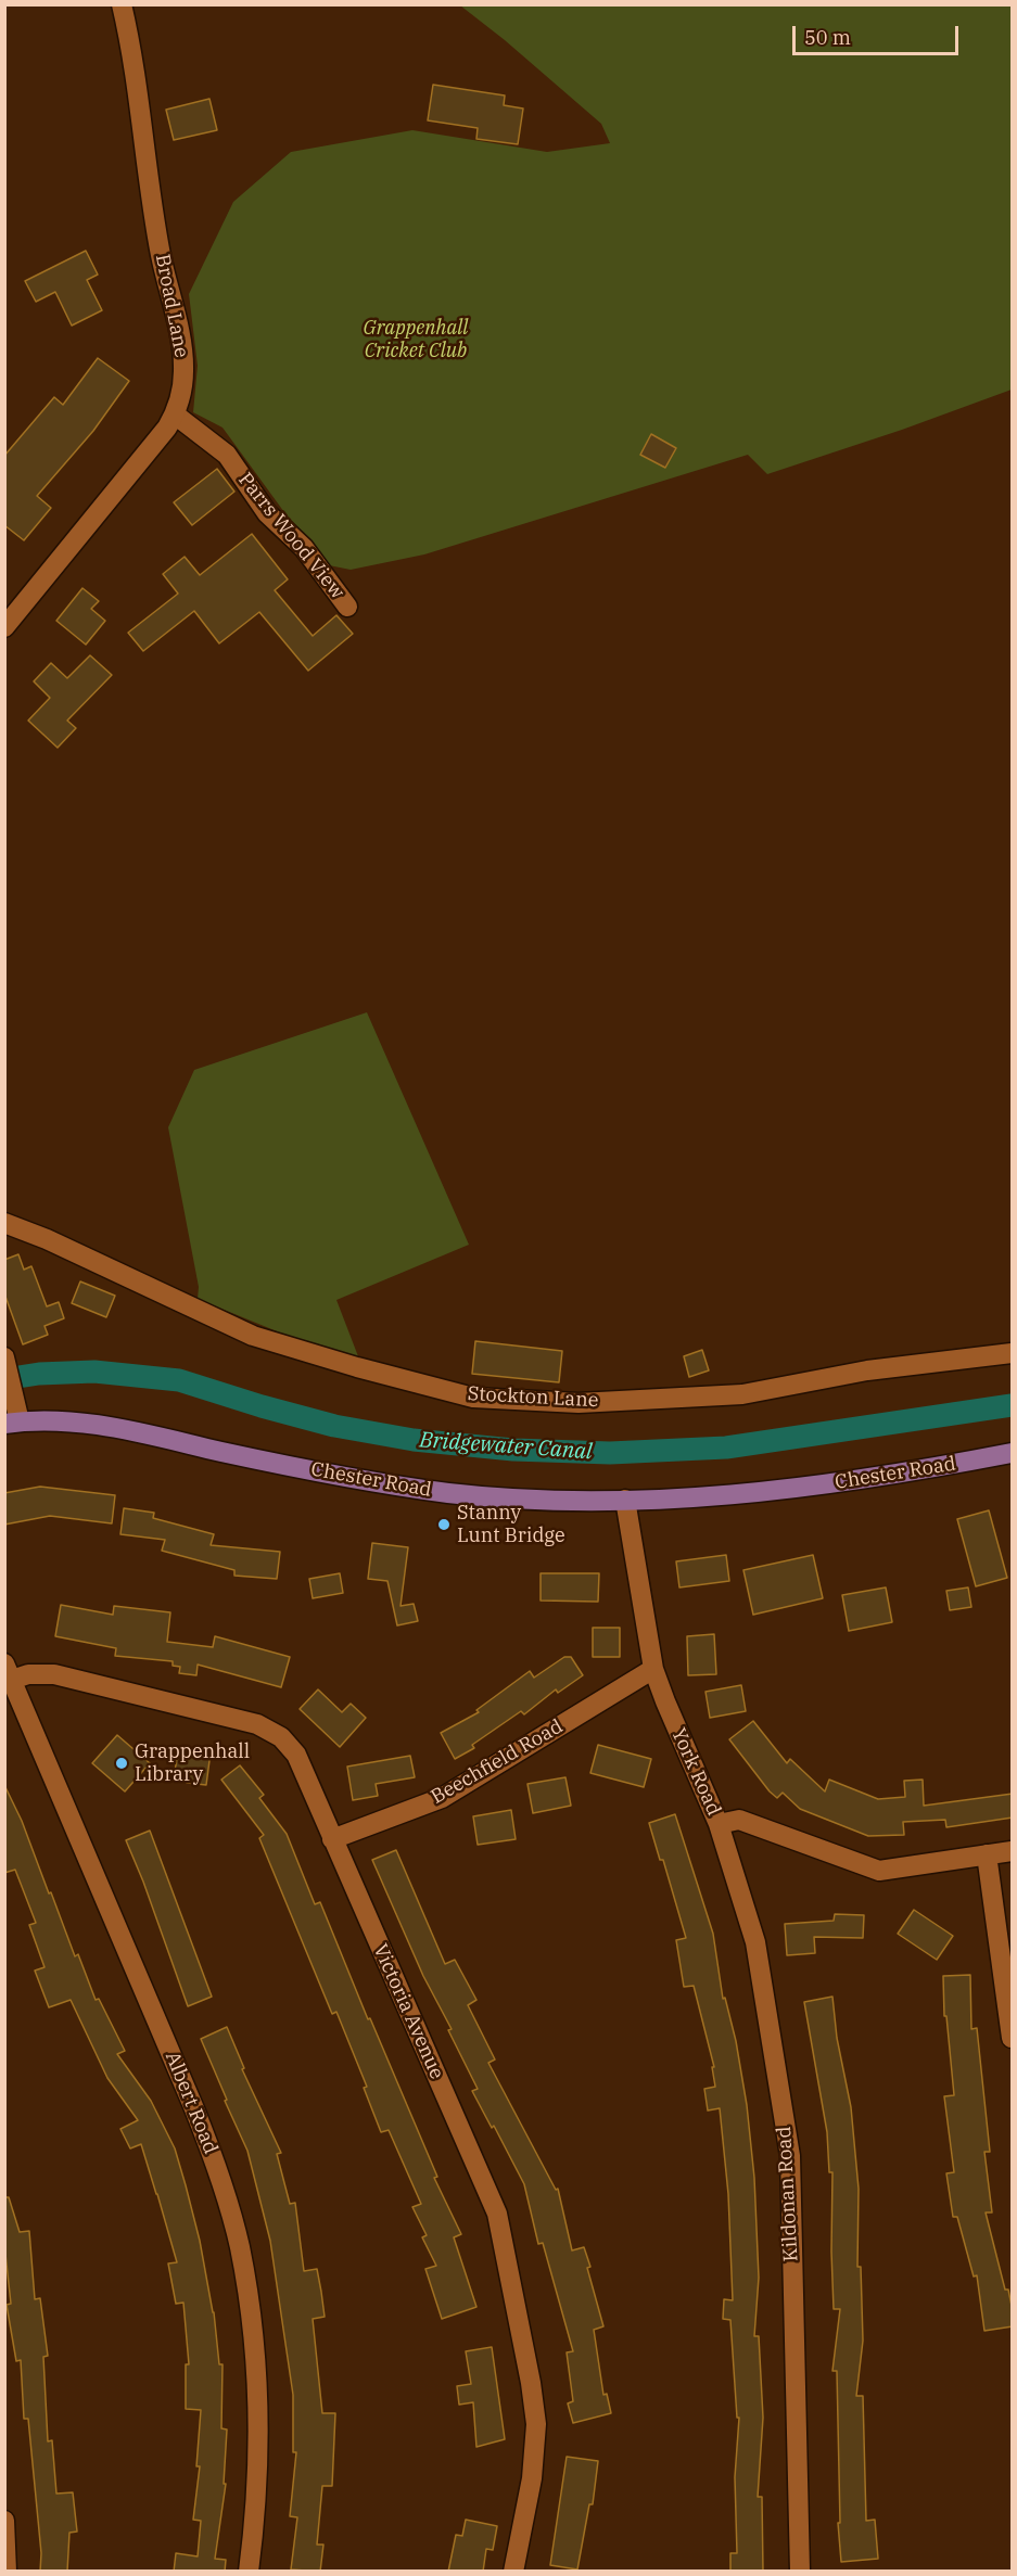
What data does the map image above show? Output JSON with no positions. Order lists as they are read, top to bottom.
{
  "streets": {
    "main road": ["Chester Road"],
    "street": [
      "Broad Lane",
      "Parrs Wood View",
      "Stockton Lane",
      "Beechfield Road",
      "York Road",
      "Victoria Avenue",
      "Albert Road",
      "Kildonan Road"
    ]
  },
  "crossings": [
    ["Broad Lane", "Parrs Wood View"],
    ["Chester Road", "York Road"],
    ["Beechfield Road", "York Road"],
    ["Beechfield Road", "Victoria Avenue"],
    ["York Road", "Kildonan Road"],
    ["Victoria Avenue", "Albert Road"]
  ],
  "water": ["Bridgewater Canal"],
  "parks": ["Grappenhall Cricket Club"],
  "places": ["Stanny Lunt Bridge", "Grappenhall Library"],
  "scale_bar": "50 m"
}
